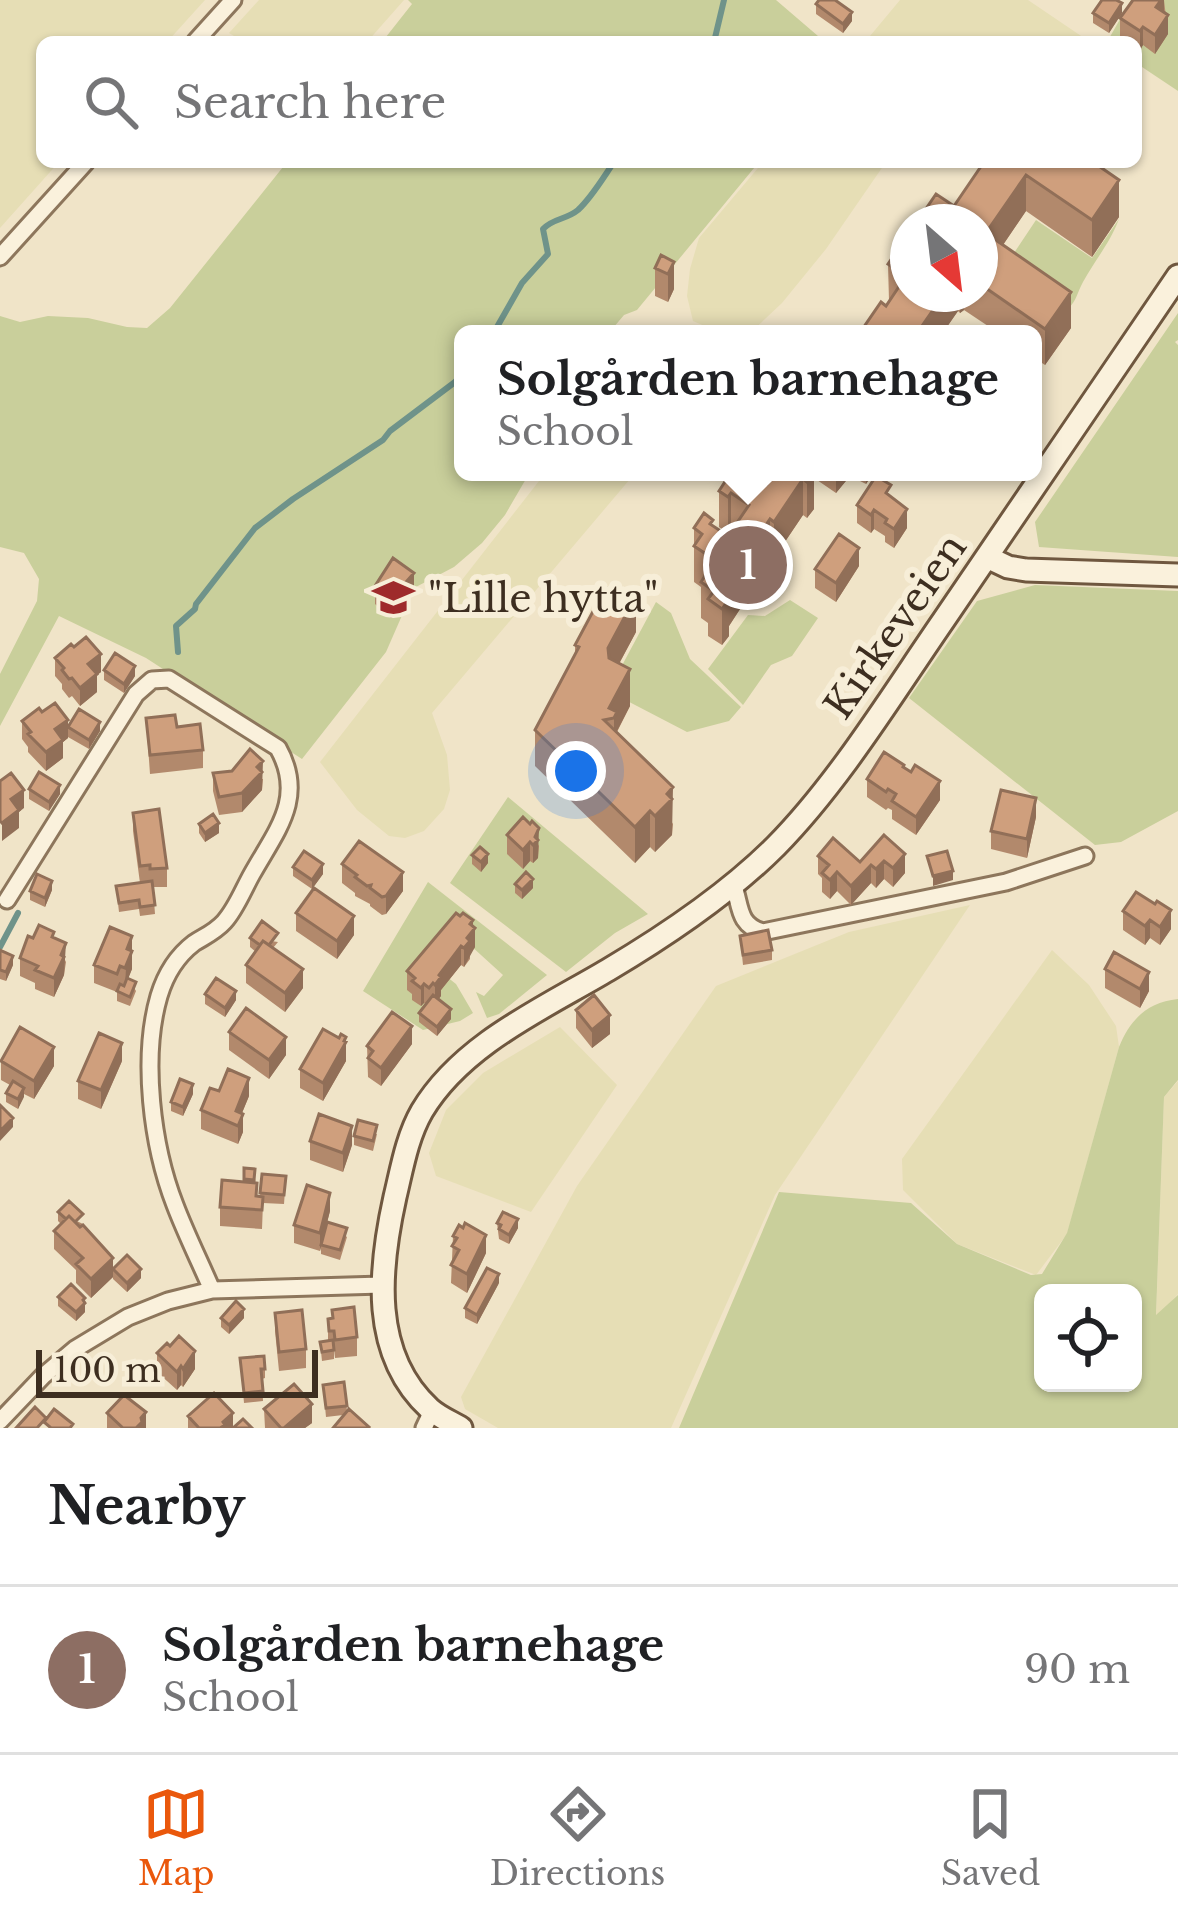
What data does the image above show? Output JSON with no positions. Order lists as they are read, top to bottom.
{
  "streets": {
    "main road": ["Kirkeveien"]
  },
  "places": {
    "school or university": ["\"Lille hytta\""]
  },
  "scale_bar": "100 m",
  "north": "bottom right",
  "page": {
    "search": "Search here",
    "popup": ["Solgården barnehage", "School"],
    "pins": "1",
    "scale": "100 m",
    "heading": "Nearby",
    "list": [
      {
        "mark": "1",
        "name": "Solgården barnehage",
        "note": "School",
        "value": "90 m"
      }
    ],
    "nav": ["Map", "Directions", "Saved"]
  }
}
